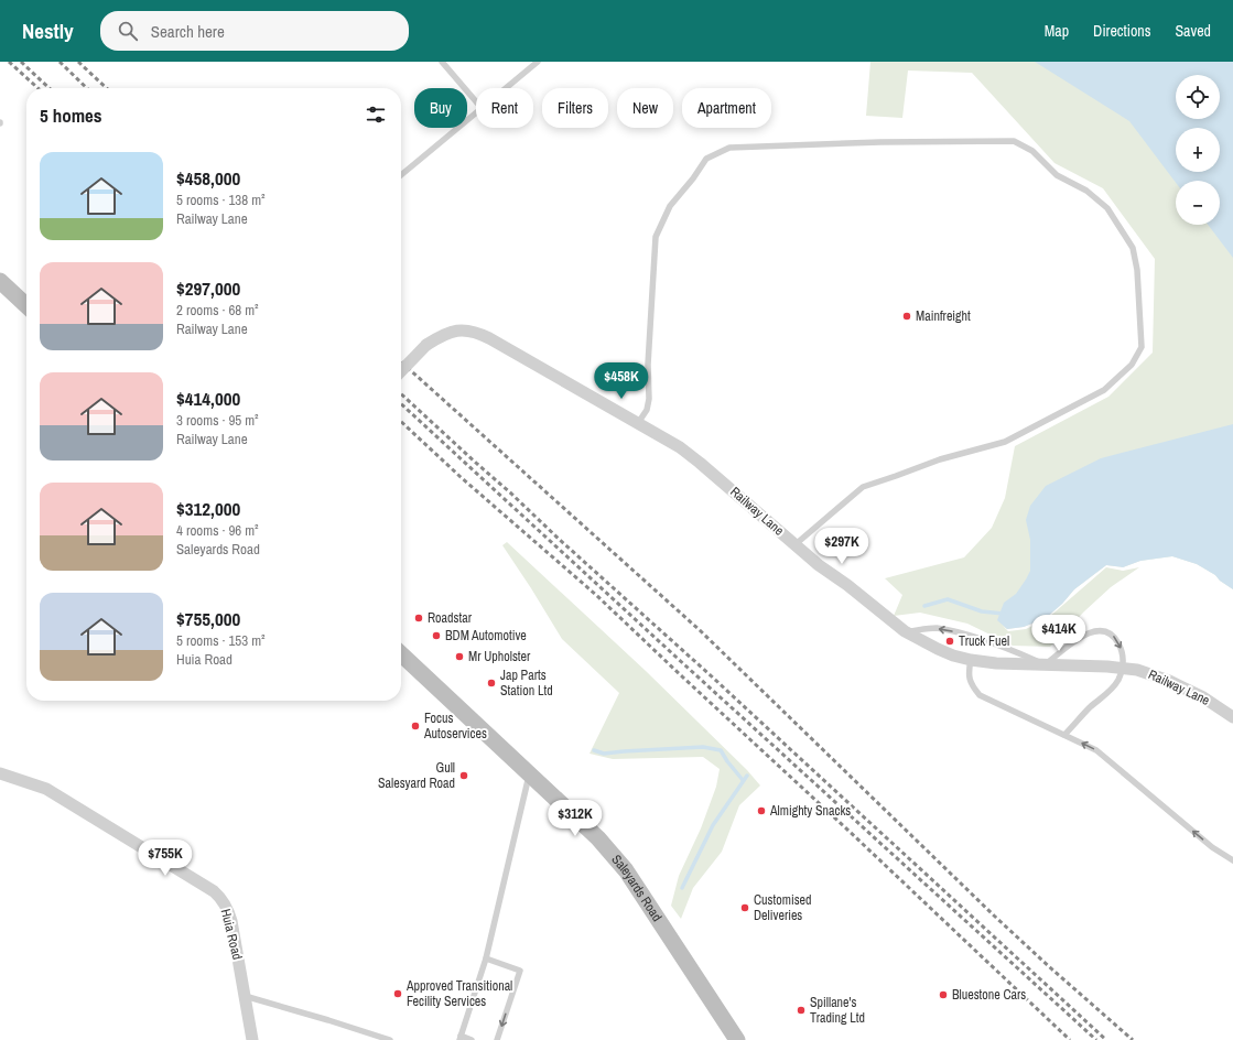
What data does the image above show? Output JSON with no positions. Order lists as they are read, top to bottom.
{
  "streets": {
    "main road": ["Saleyards Road"],
    "street": ["Railway Lane", "Huia Road"]
  },
  "places": [
    "Mainfreight",
    "Roadstar",
    "BDM Automotive",
    "Truck Fuel",
    "Mr Upholster",
    "Jap Parts Station Ltd",
    "Focus Autoservices",
    "Gull Salesyard Road",
    "Almighty Snacks",
    "Customised Deliveries",
    "Approved Transitional Fecility Services",
    "Bluestone Cars",
    "Spillane's Trading Ltd"
  ],
  "page": {
    "header": "Nestly",
    "search": "Search here",
    "nav": ["Map", "Directions", "Saved"],
    "map_buttons": ["+", "−"],
    "chip": [
      "Buy",
      "Rent",
      "Filters",
      "New",
      "Apartment"
    ],
    "heading": "5 homes",
    "list": [
      {
        "name": "$458,000",
        "note": "5 rooms · 138 m² · Railway Lane"
      },
      {
        "name": "$297,000",
        "note": "2 rooms · 68 m² · Railway Lane"
      },
      {
        "name": "$414,000",
        "note": "3 rooms · 95 m² · Railway Lane"
      },
      {
        "name": "$312,000",
        "note": "4 rooms · 96 m² · Saleyards Road"
      },
      {
        "name": "$755,000",
        "note": "5 rooms · 153 m² · Huia Road"
      }
    ],
    "price": [
      "$458K",
      "$297K",
      "$414K",
      "$312K",
      "$755K"
    ]
  }
}
